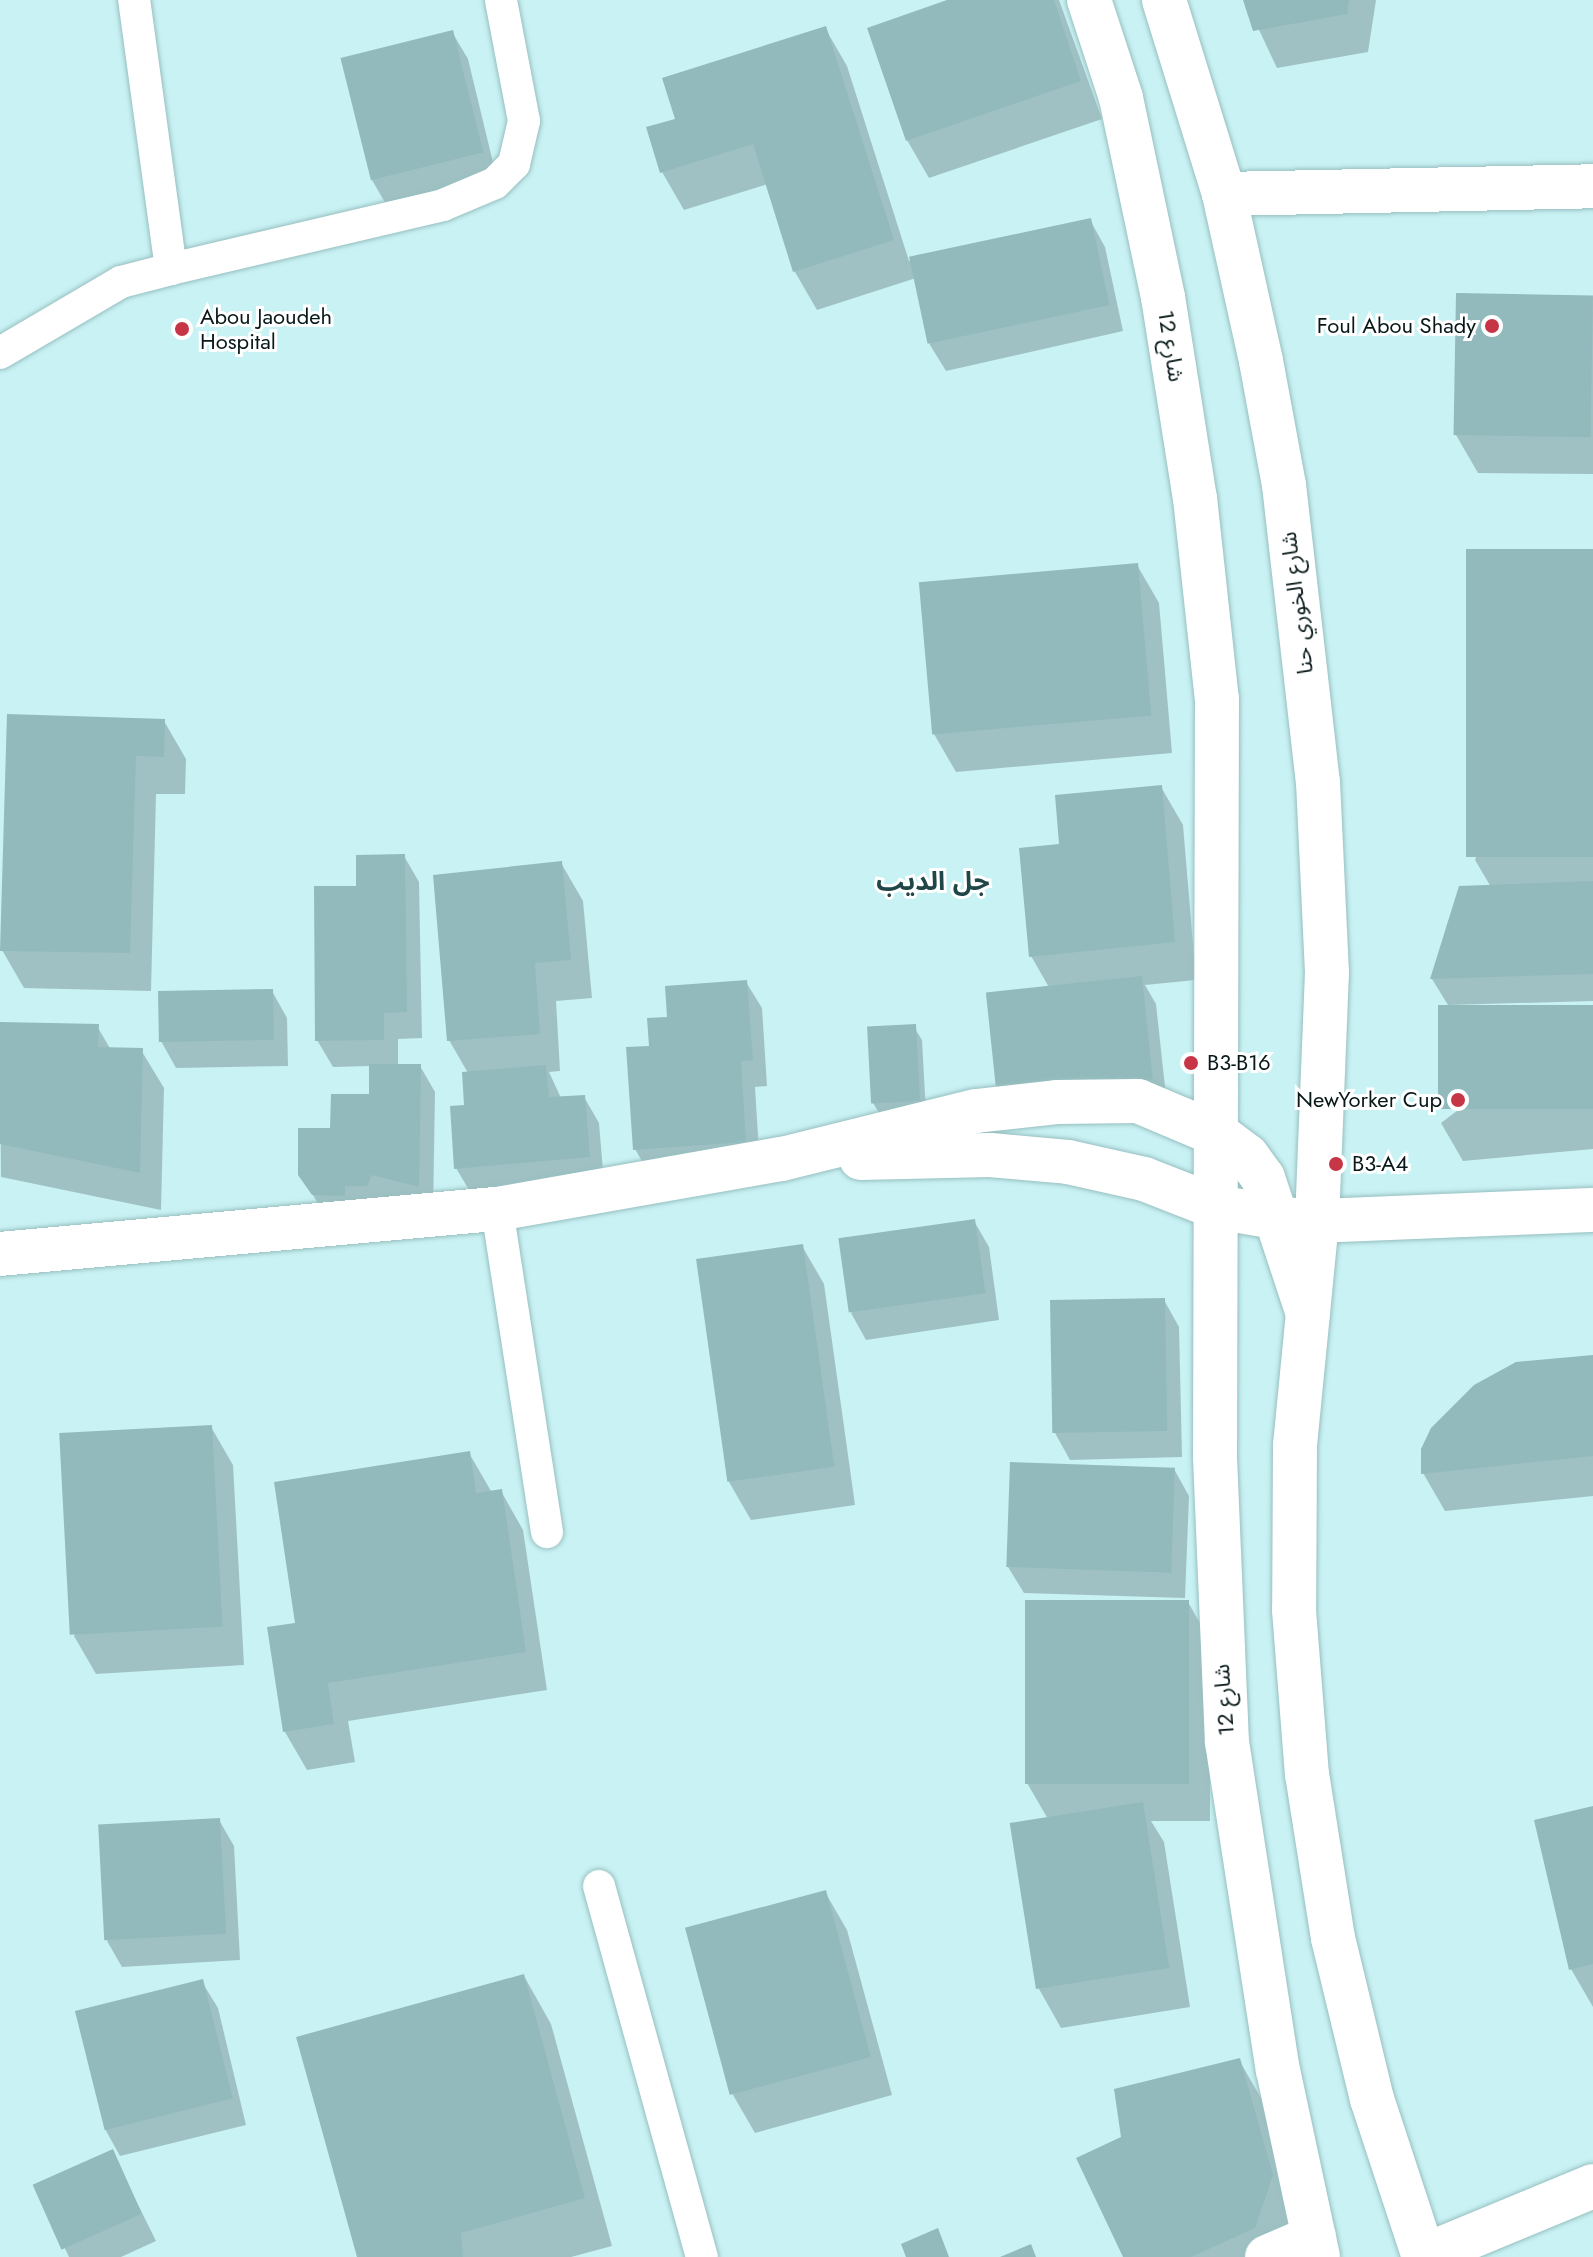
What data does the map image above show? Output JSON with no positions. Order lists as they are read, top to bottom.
{
  "streets": {
    "main road": ["شارع 12", "شارع الخوري حنا"]
  },
  "districts": ["جل الديب"],
  "places": [
    "Foul Abou Shady",
    "Abou Jaoudeh Hospital",
    "B3-B16",
    "NewYorker Cup",
    "B3-A4"
  ]
}
